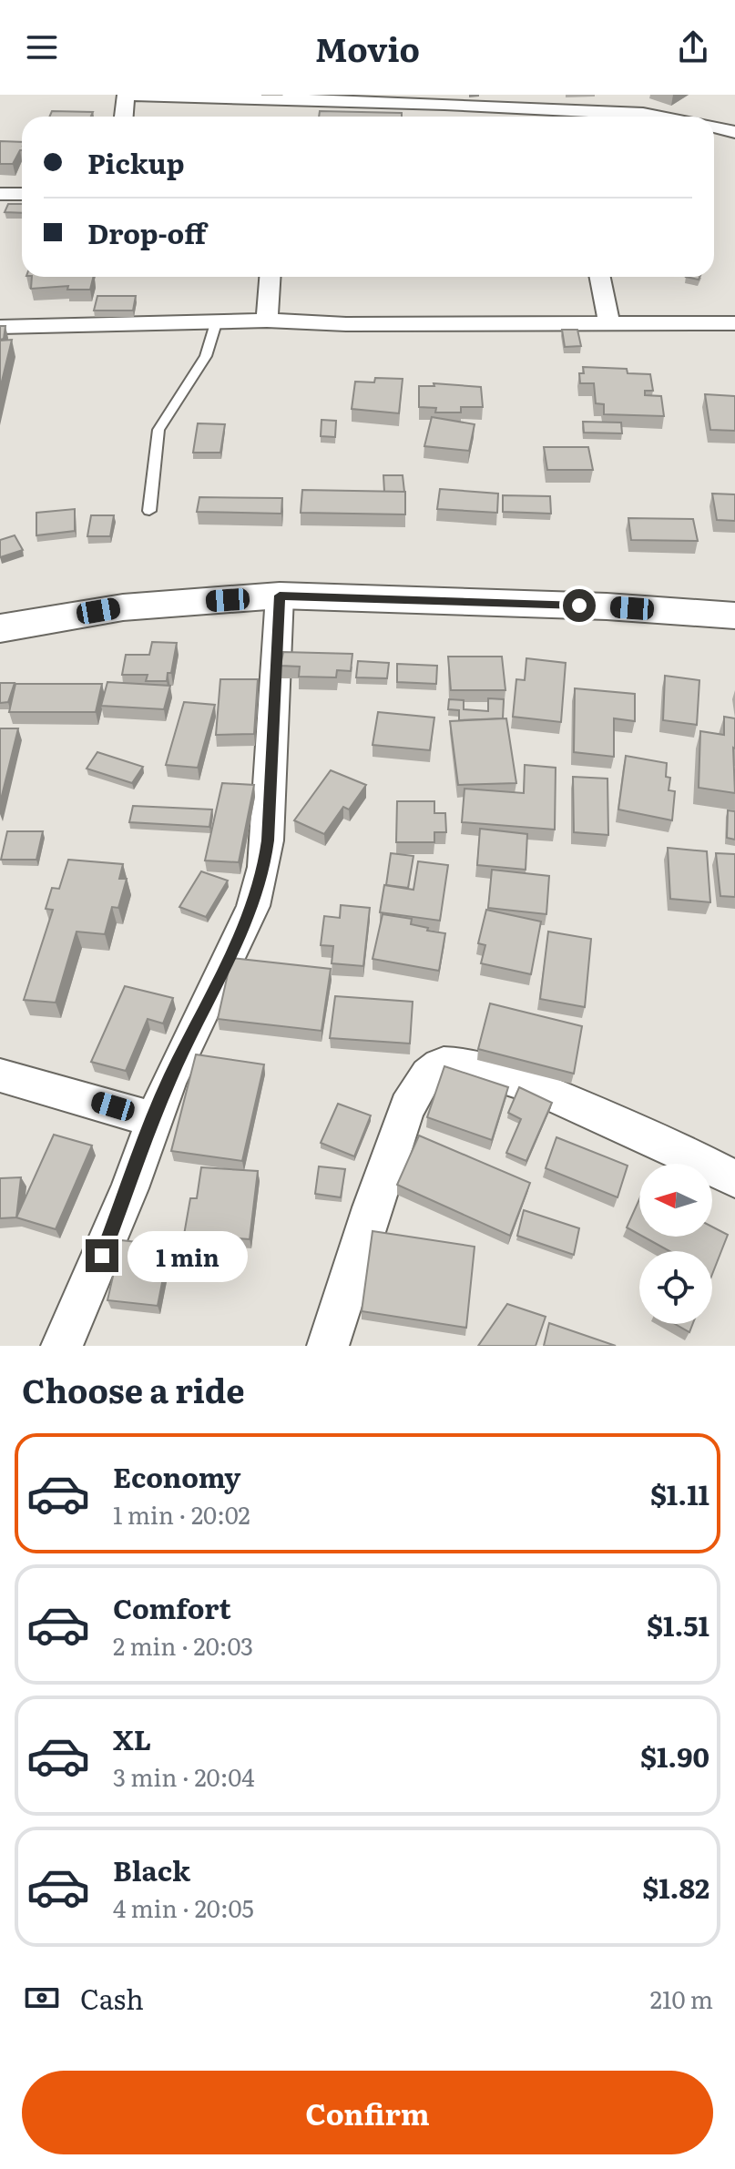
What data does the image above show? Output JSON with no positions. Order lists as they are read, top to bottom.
{
  "north": "left",
  "page": {
    "header": "Movio",
    "banner": ["Pickup", "Drop-off"],
    "bubble": "1 min",
    "heading": "Choose a ride",
    "list": [
      {
        "name": "Economy",
        "note": "1 min · 20:02",
        "value": "$1.11"
      },
      {
        "name": "Comfort",
        "note": "2 min · 20:03",
        "value": "$1.51"
      },
      {
        "name": "XL",
        "note": "3 min · 20:04",
        "value": "$1.90"
      },
      {
        "name": "Black",
        "note": "4 min · 20:05",
        "value": "$1.82"
      }
    ],
    "pay": ["Cash", "210 m"],
    "buttons": "Confirm"
  }
}
